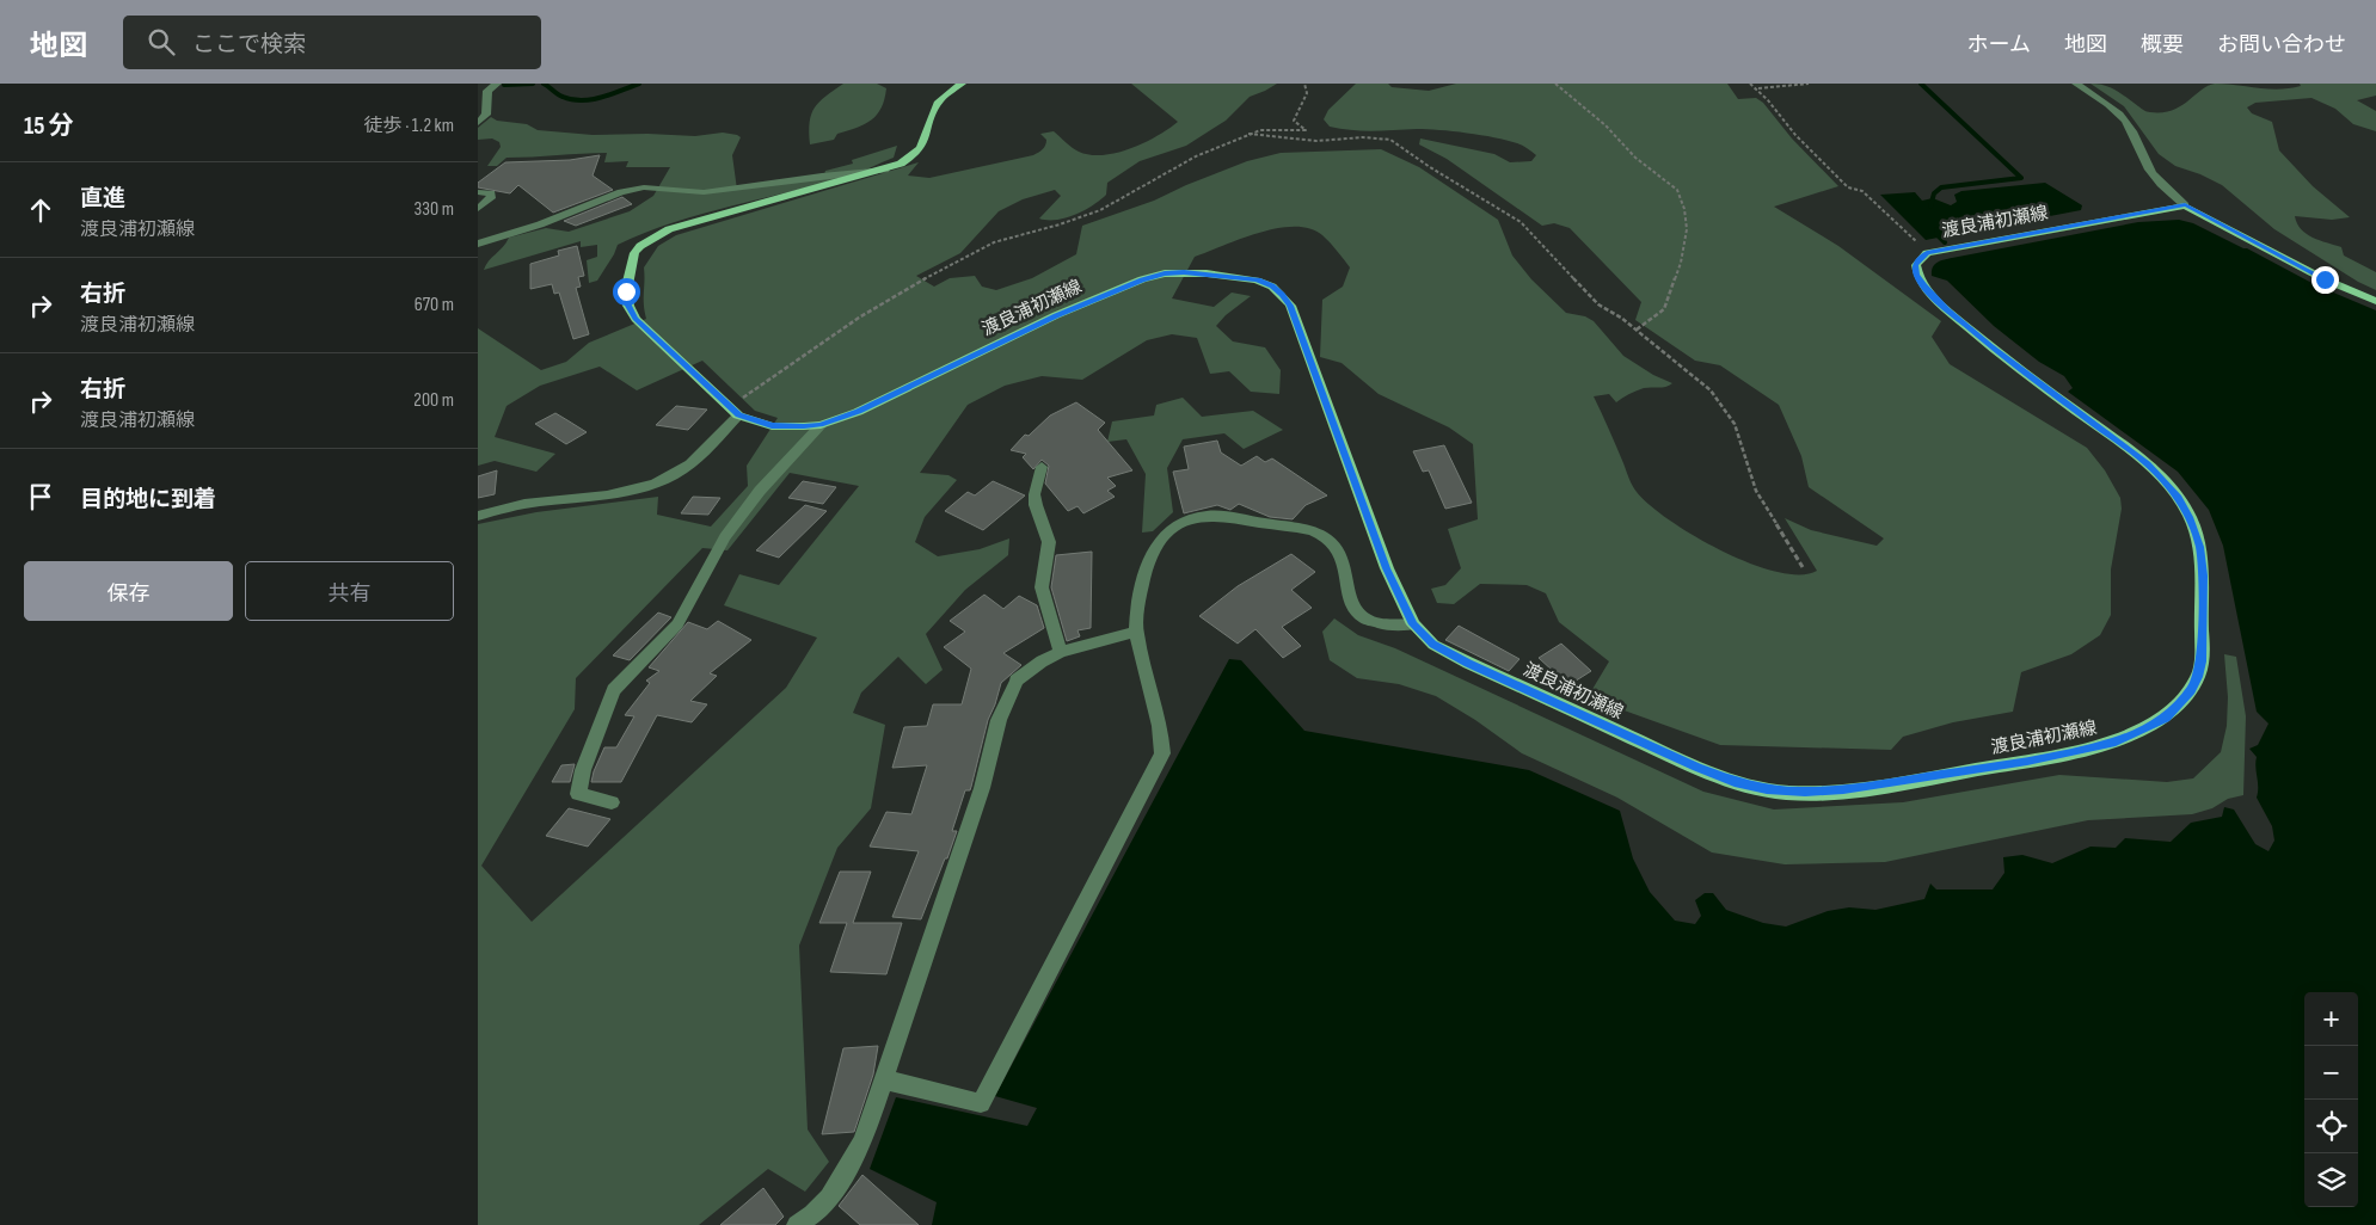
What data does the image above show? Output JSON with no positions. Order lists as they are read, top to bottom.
{
  "streets": {
    "main road": ["渡良浦初瀬線"]
  },
  "page": {
    "header": "地図",
    "search": "ここで検索",
    "nav": [
      "ホーム",
      "地図",
      "概要",
      "お問い合わせ"
    ],
    "heading": ["15 分", "徒歩 · 1.2 km"],
    "list": [
      ["直進", "渡良浦初瀬線", "330 m"],
      ["右折", "渡良浦初瀬線", "670 m"],
      ["右折", "渡良浦初瀬線", "200 m"],
      "目的地に到着"
    ],
    "buttons": ["保存", "共有"],
    "map_buttons": ["+", "−"]
  }
}
